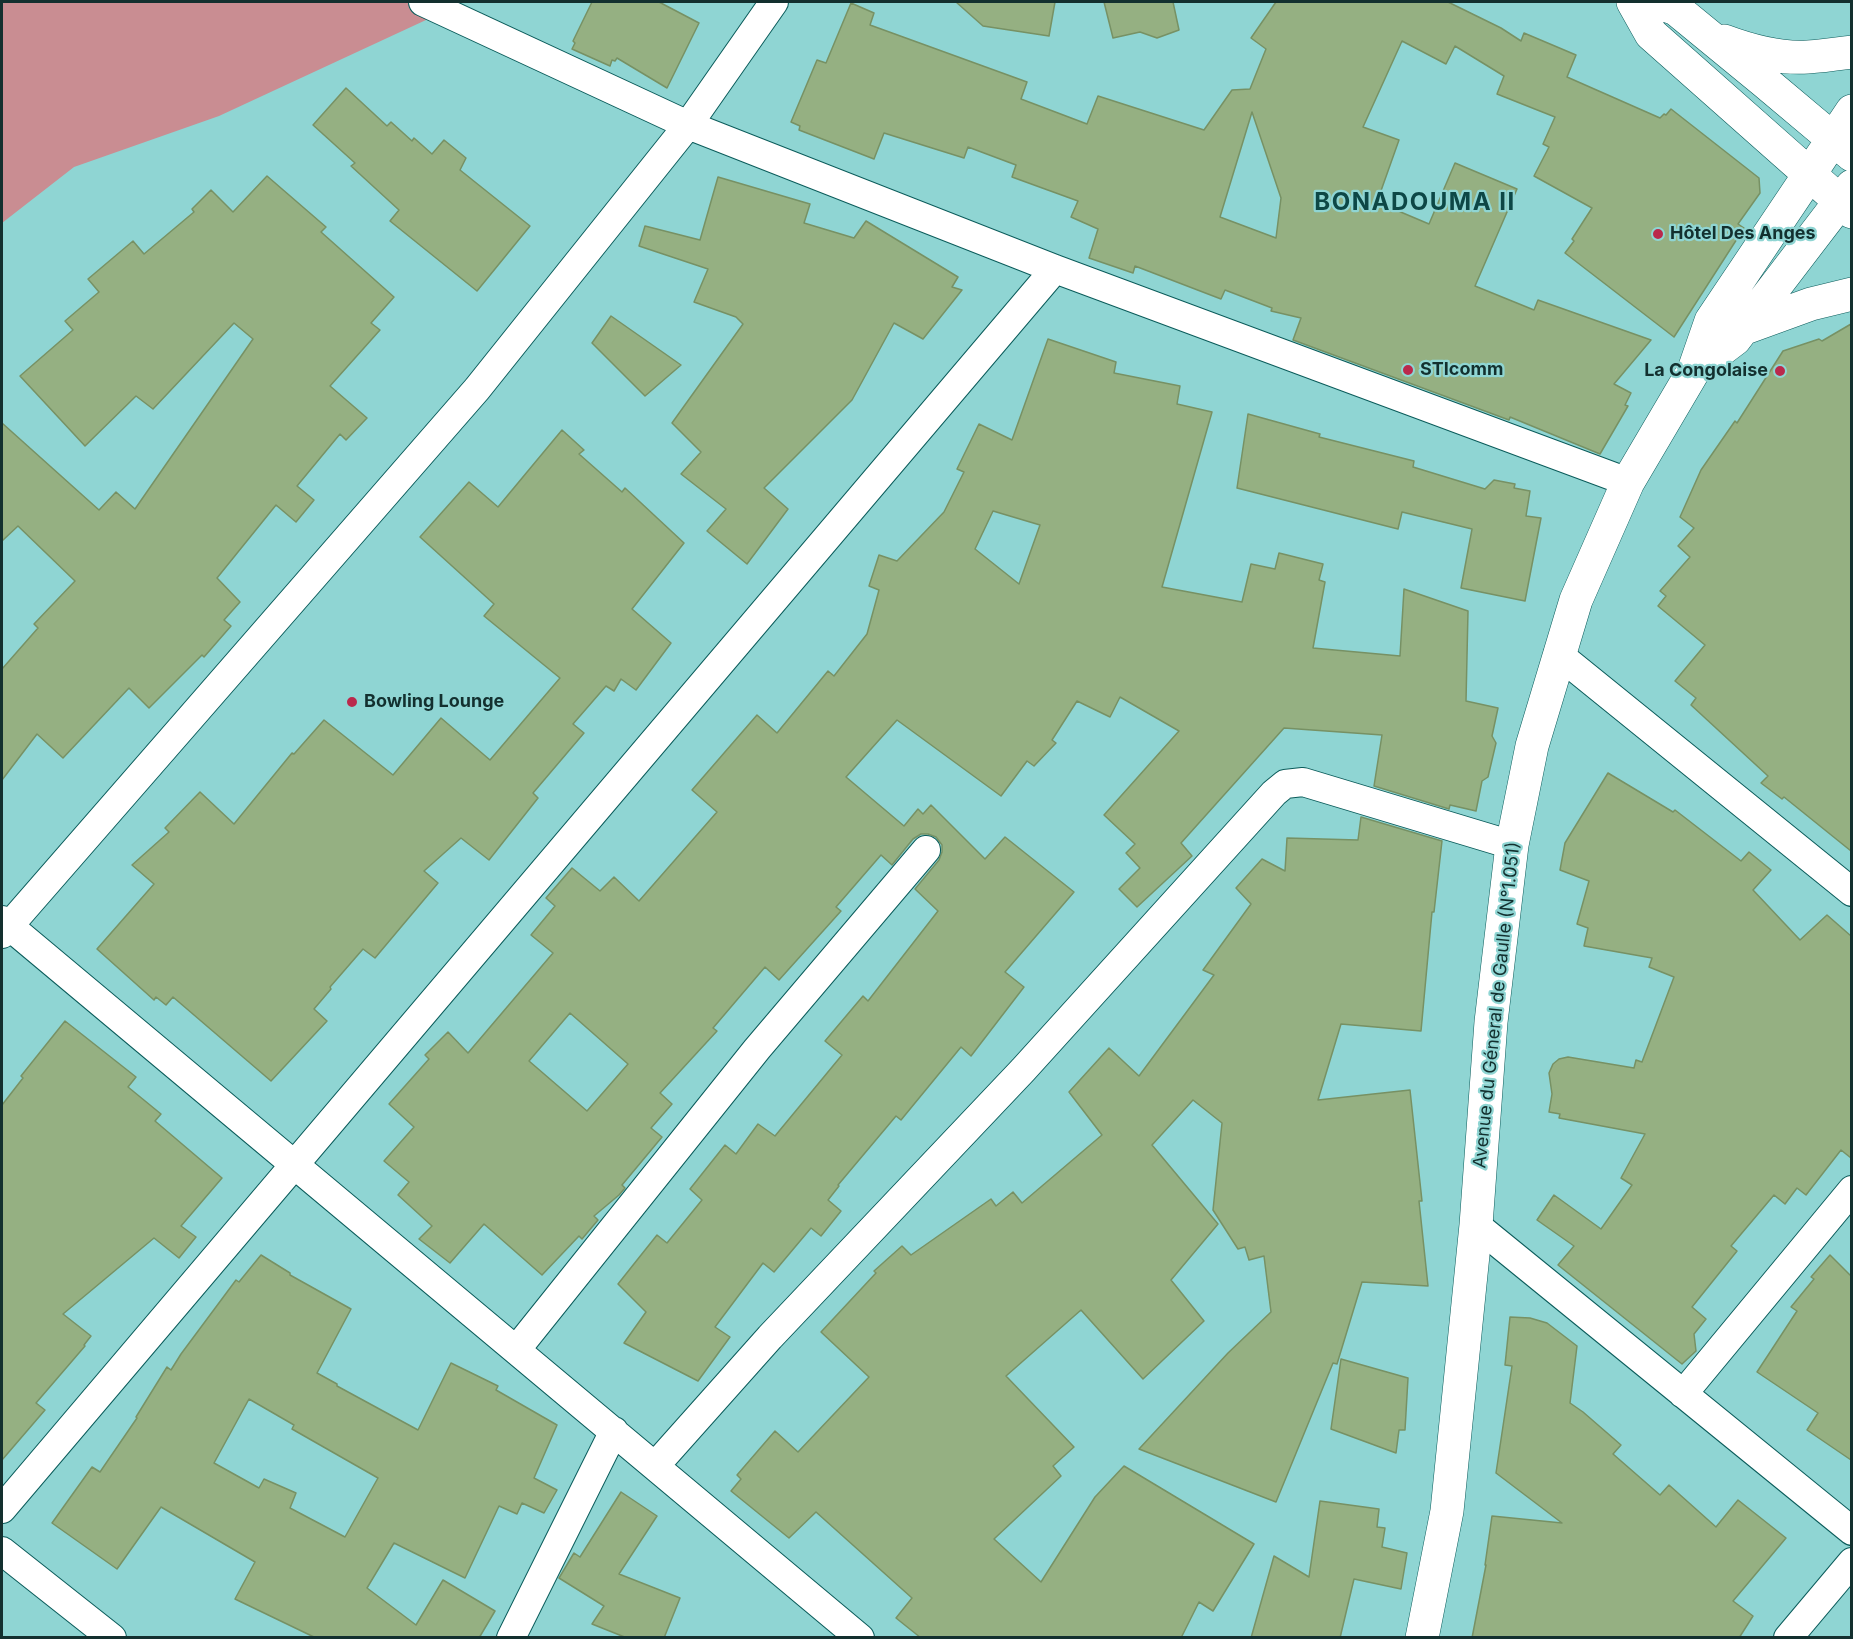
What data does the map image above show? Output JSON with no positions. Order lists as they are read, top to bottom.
{
  "streets": {
    "main road": ["Avenue du Géneral de Gaulle (N°1.051)"]
  },
  "districts": ["BONADOUMA II"],
  "places": [
    "Hôtel Des Anges",
    "STIcomm",
    "La Congolaise",
    "Bowling Lounge"
  ]
}
